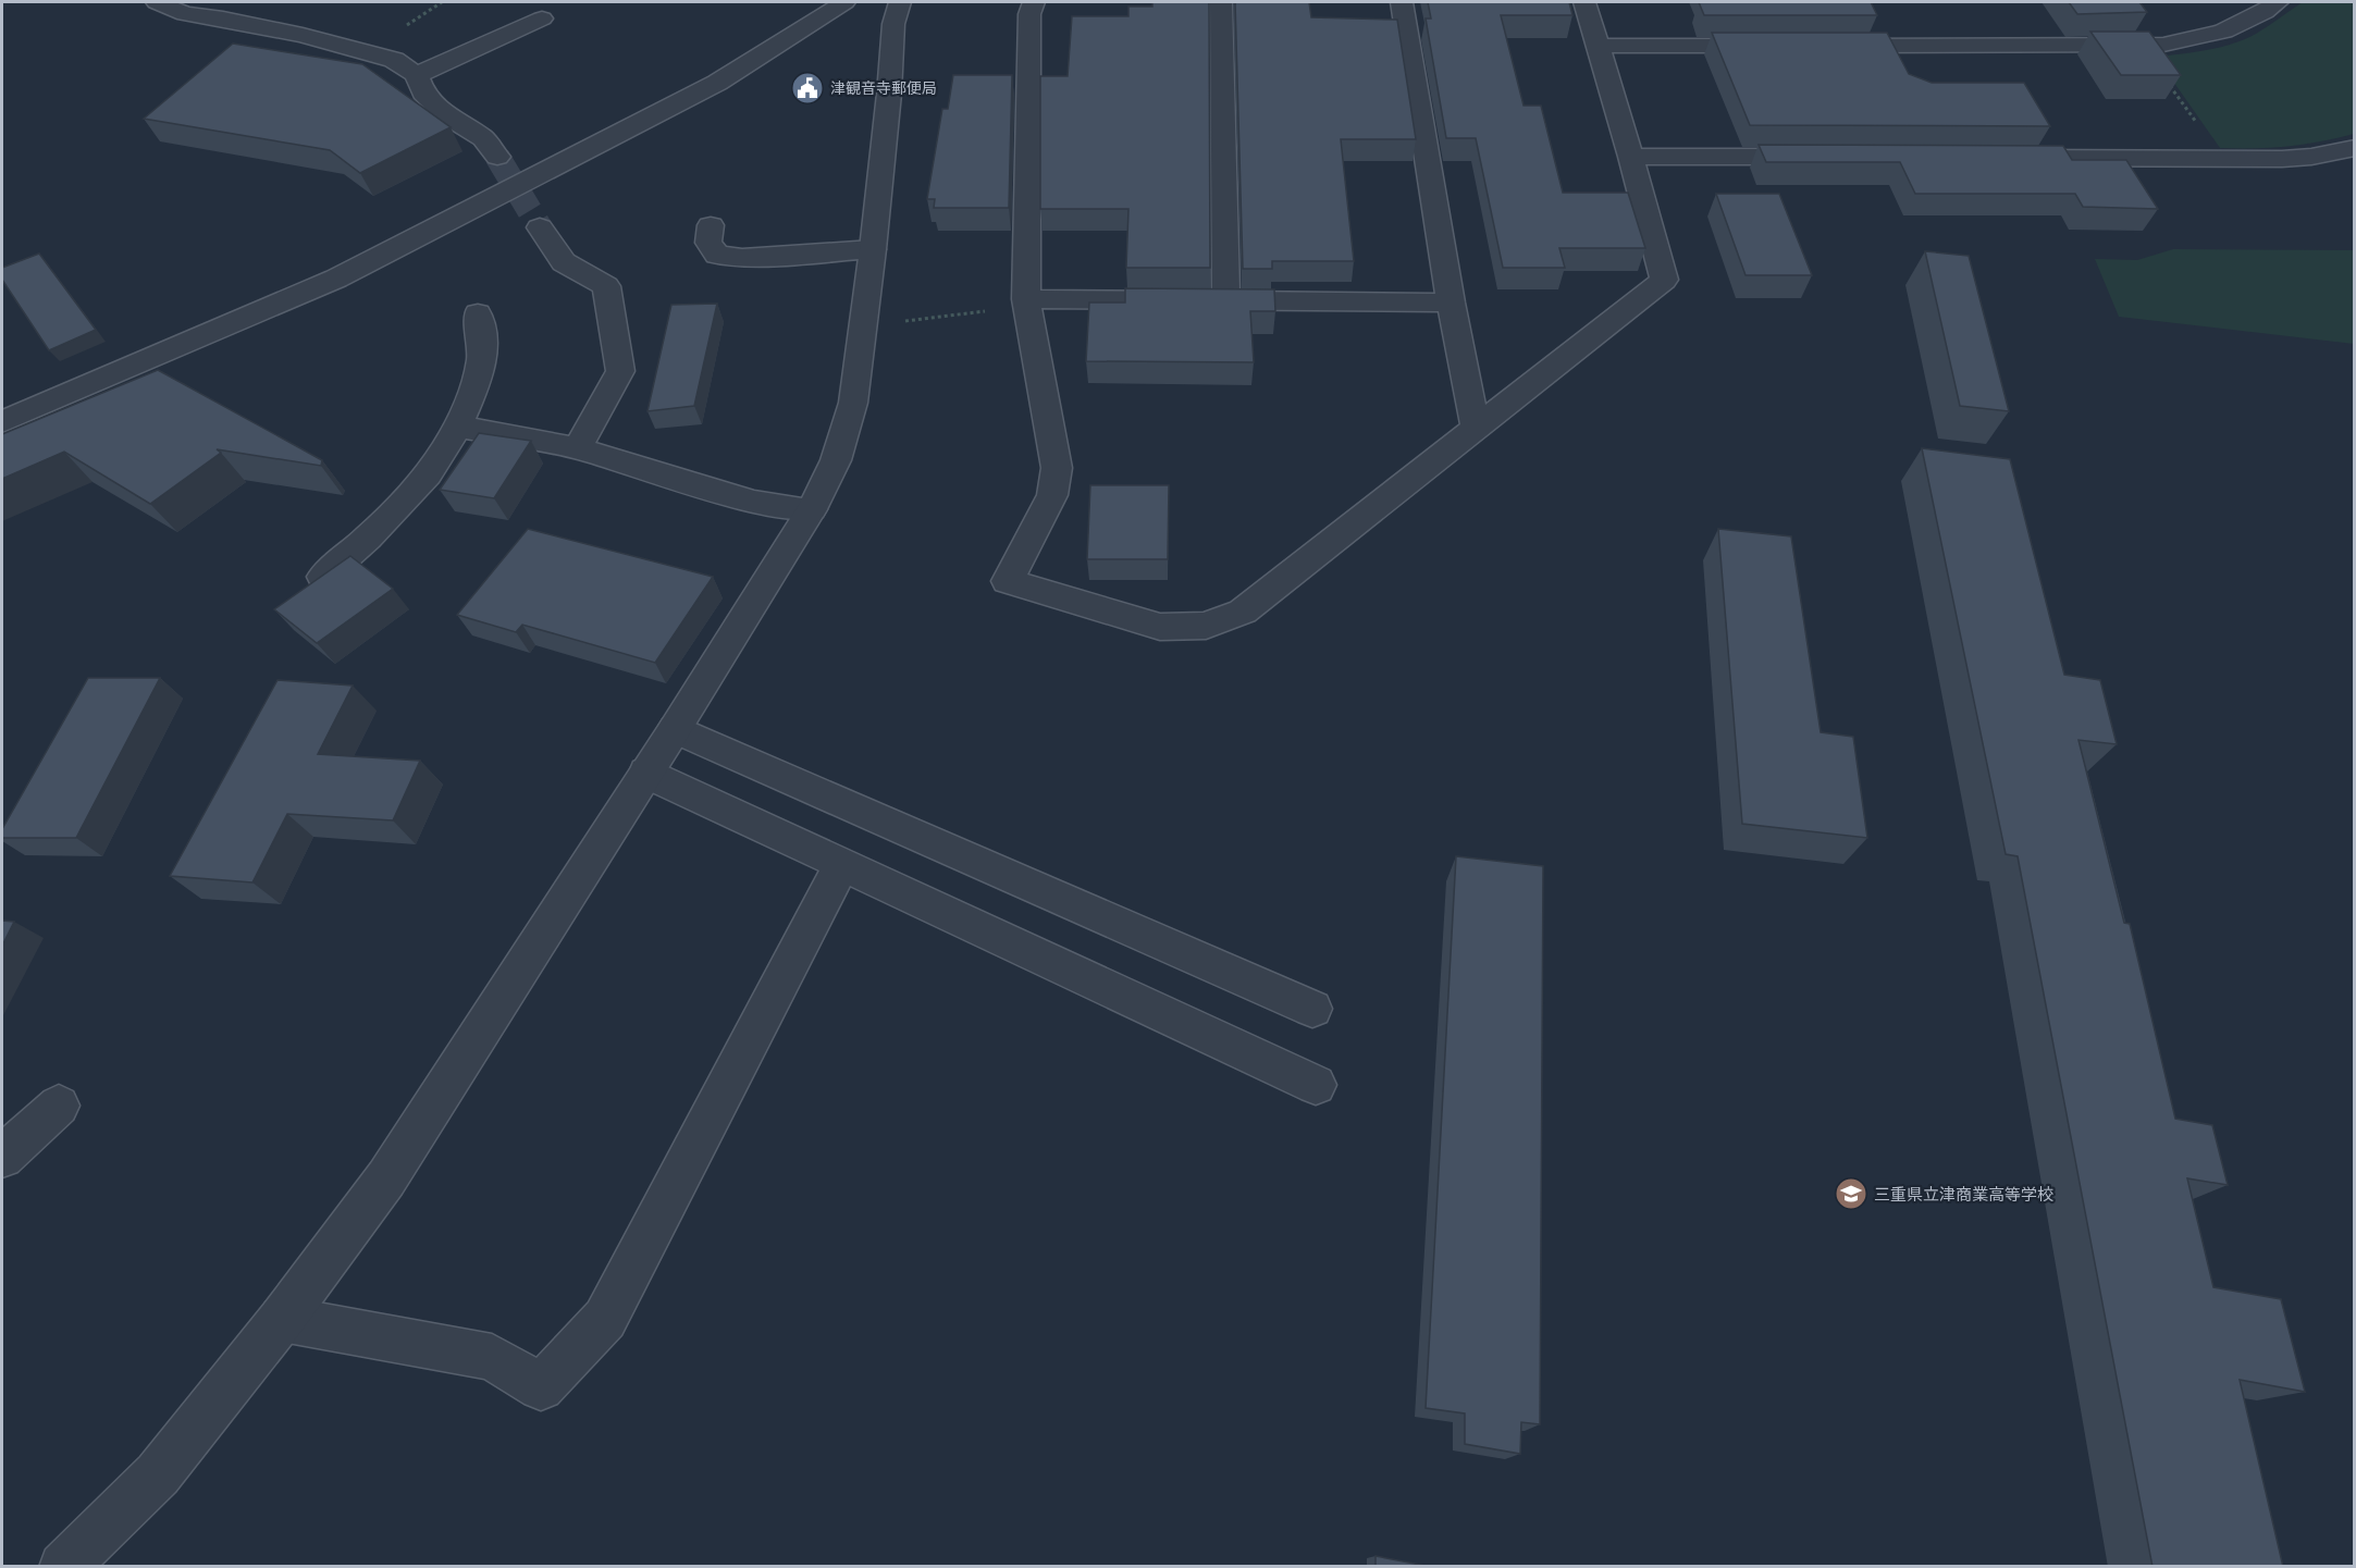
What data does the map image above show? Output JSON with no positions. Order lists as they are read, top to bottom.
{
  "places": {
    "public building": ["津観音寺郵便局"],
    "school or university": ["三重県立津商業高等学校"]
  }
}
